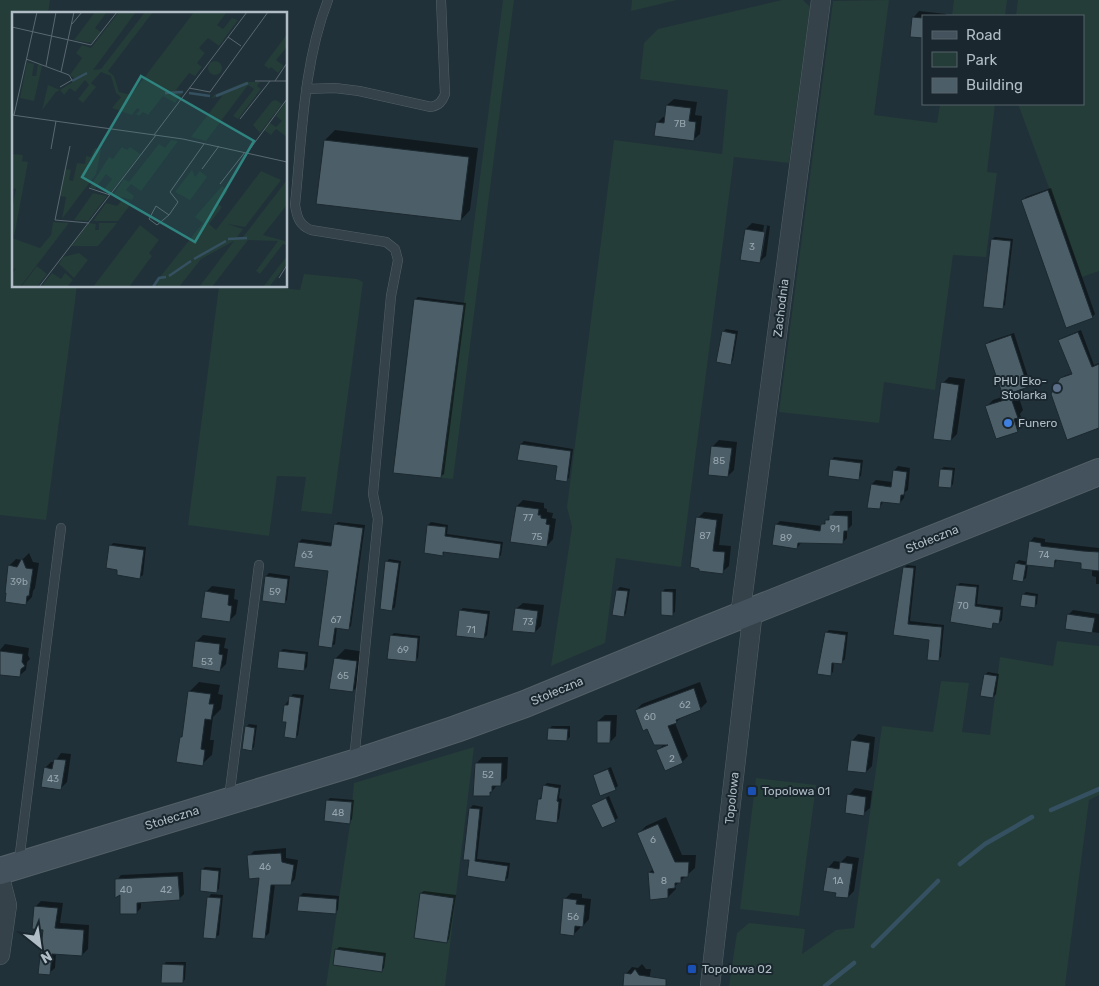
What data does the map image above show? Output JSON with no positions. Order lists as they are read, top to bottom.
{
  "streets": {
    "main road": ["Stołeczna"],
    "street": ["Zachodnia", "Topolowa"]
  },
  "crossings": [
    ["Zachodnia", "Stołeczna"],
    ["Zachodnia", "Topolowa"],
    ["Stołeczna", "Topolowa"]
  ],
  "places": {
    "other": ["PHU Eko- Stolarka", "Funero"],
    "transit": ["Topolowa 01", "Topolowa 02"]
  },
  "house_numbers": [
    "7B",
    "3",
    "85",
    "77",
    "91",
    "87",
    "75",
    "89",
    "63",
    "74",
    "39b",
    "59",
    "70",
    "67",
    "73",
    "71",
    "69",
    "53",
    "65",
    "62",
    "60",
    "2",
    "52",
    "43",
    "48",
    "6",
    "46",
    "8",
    "1A",
    "40",
    "42",
    "56"
  ],
  "legend": ["Road", "Park", "Building"],
  "north": "bottom right"
}
